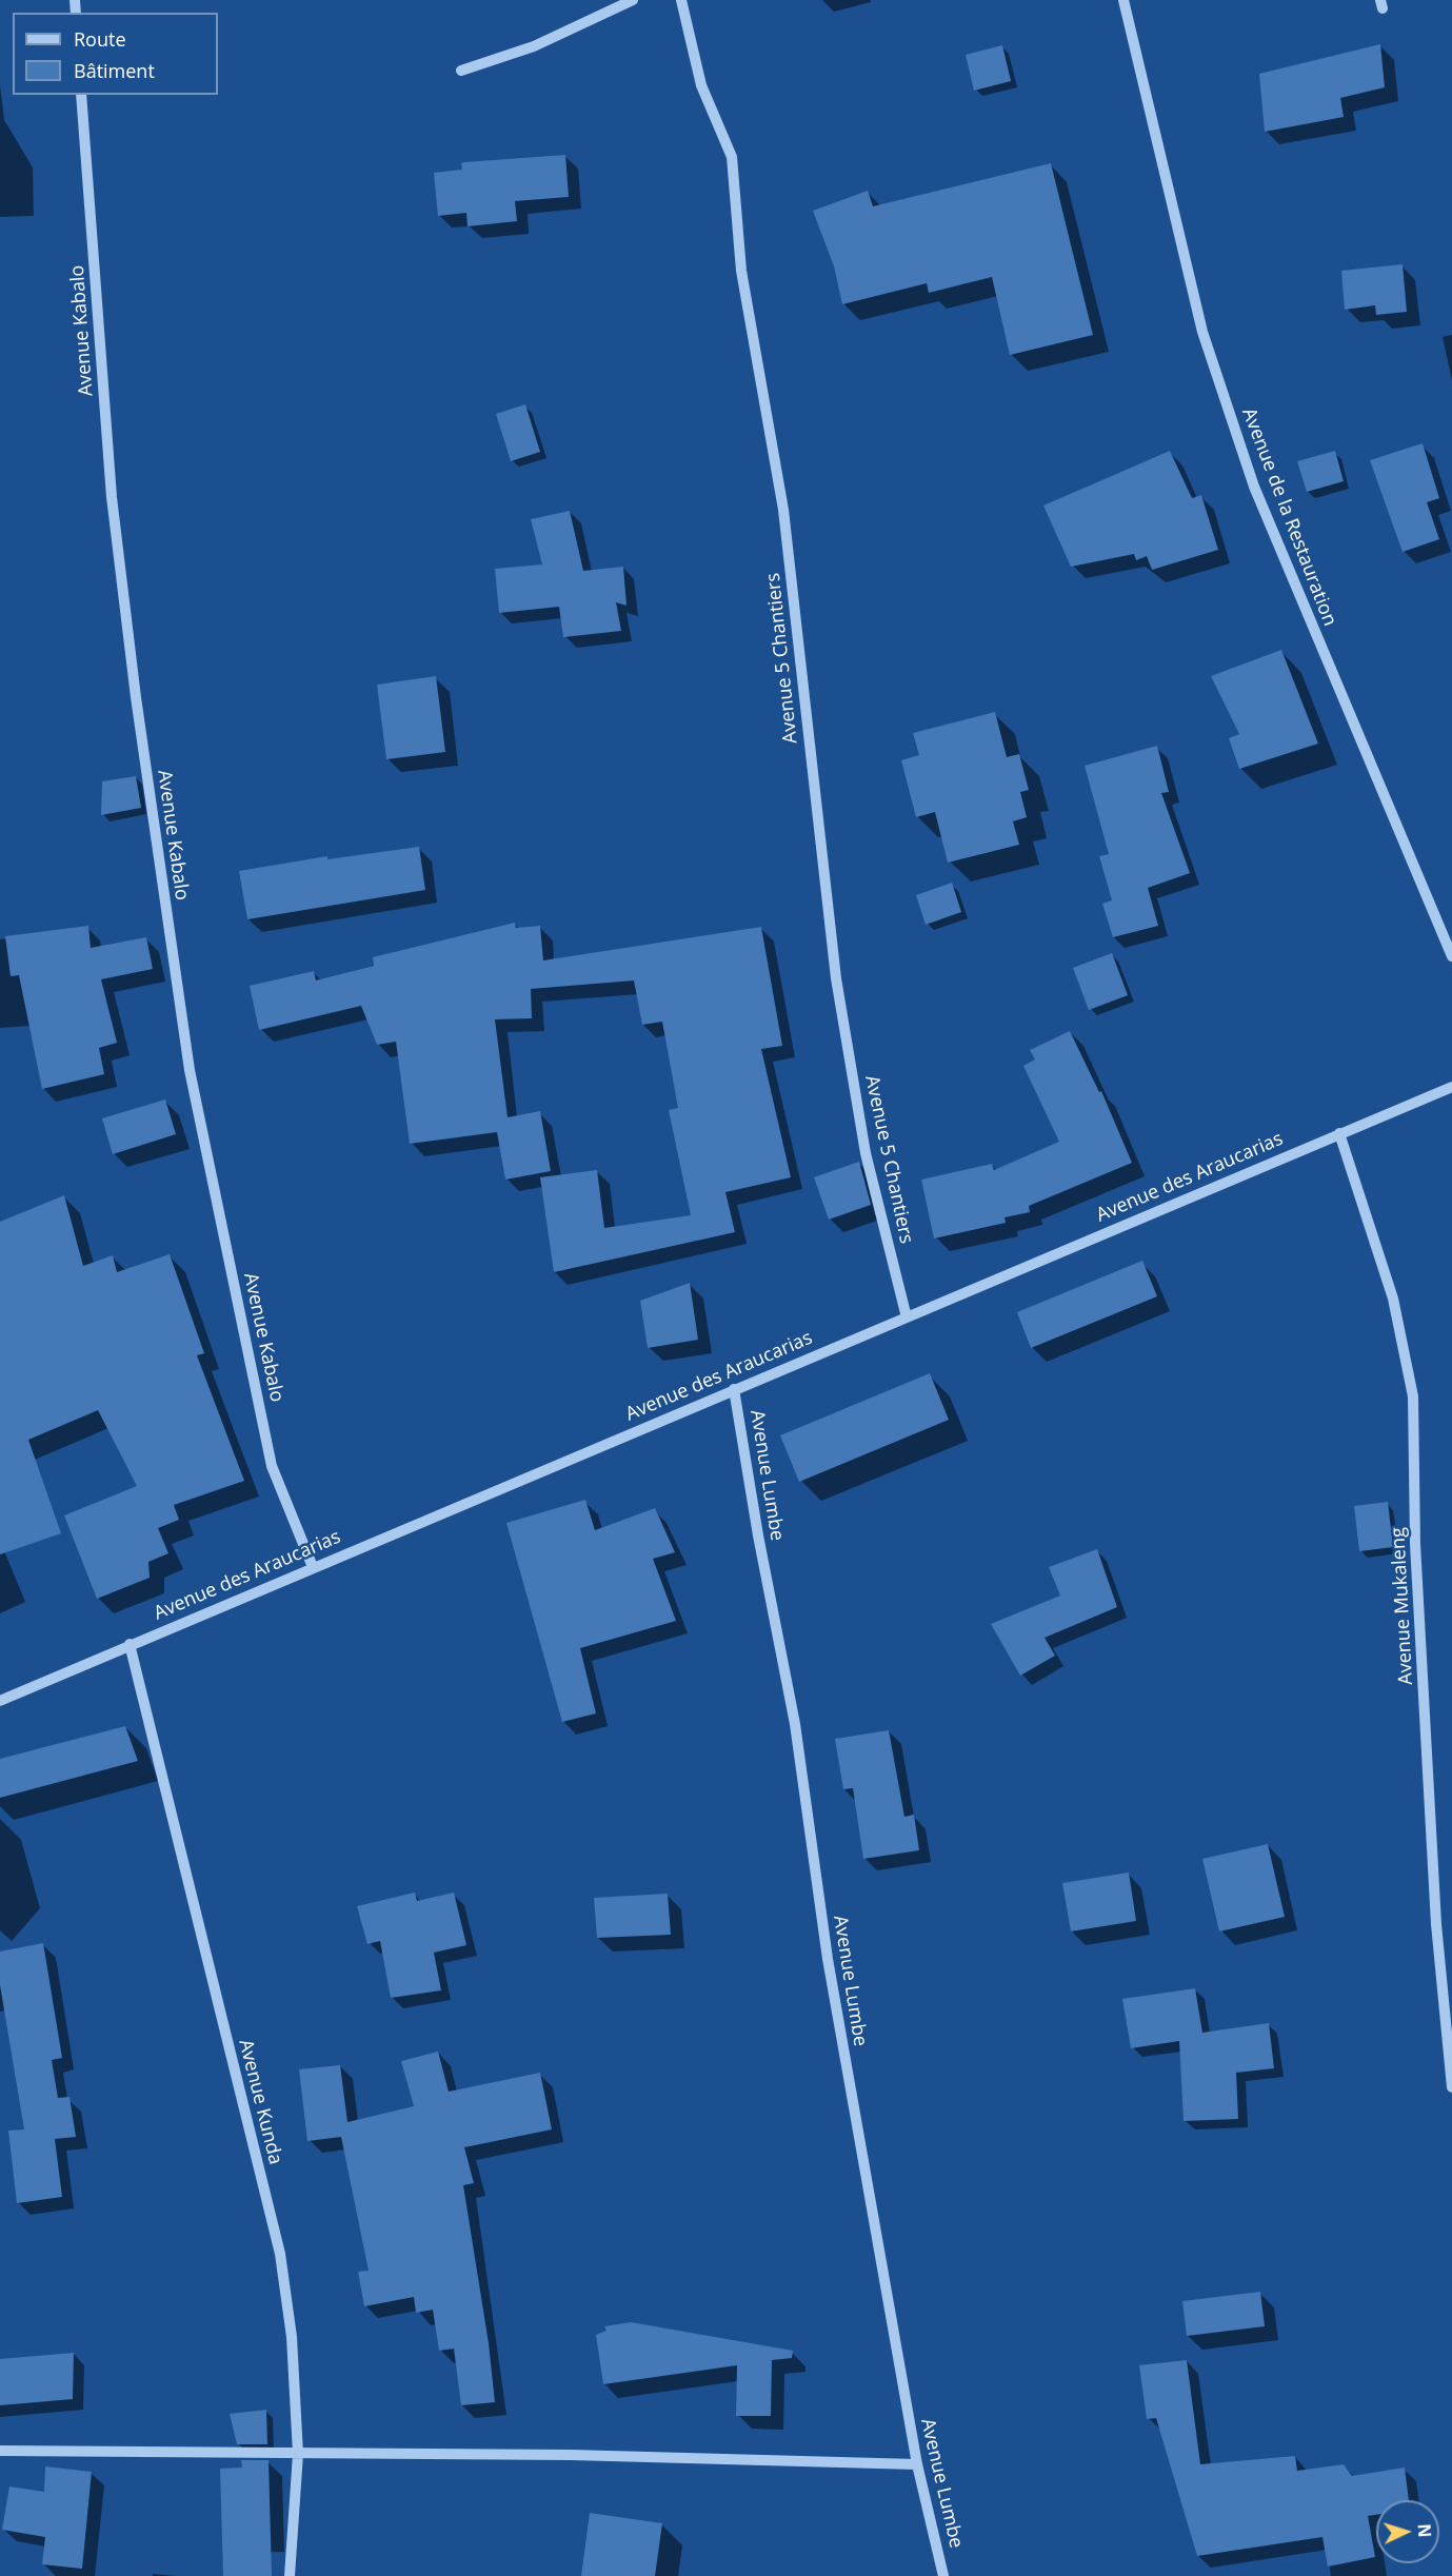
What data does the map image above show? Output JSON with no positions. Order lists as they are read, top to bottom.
{
  "streets": {
    "street": [
      "Avenue Kabalo",
      "Avenue de la Restauration",
      "Avenue 5 Chantiers",
      "Avenue des Araucarias",
      "Avenue Lumbe",
      "Avenue Mukaleng",
      "Avenue Kunda"
    ]
  },
  "crossings": [
    ["Avenue Kabalo", "Avenue des Araucarias"],
    ["Avenue 5 Chantiers", "Avenue des Araucarias"],
    ["Avenue des Araucarias", "Avenue Lumbe"],
    ["Avenue des Araucarias", "Avenue Mukaleng"],
    ["Avenue des Araucarias", "Avenue Kunda"]
  ],
  "legend": ["Route", "Bâtiment"],
  "north": "right"
}
